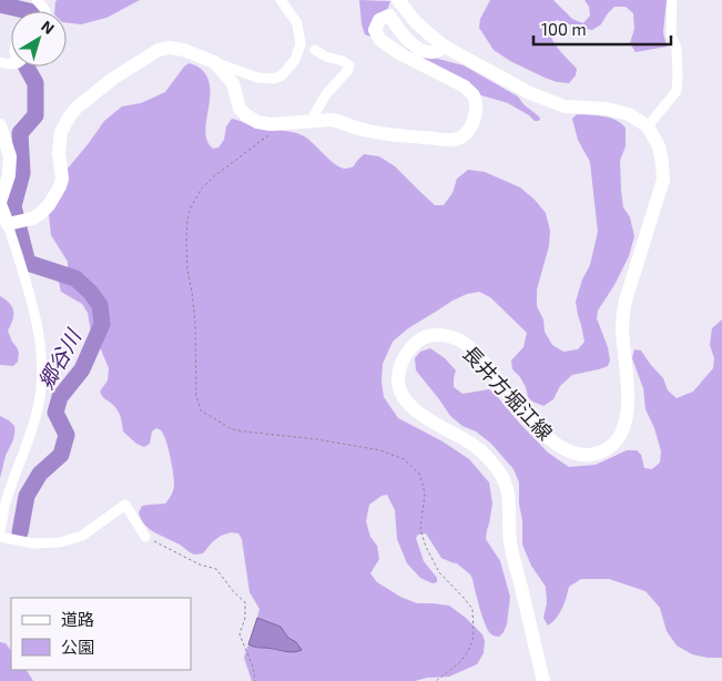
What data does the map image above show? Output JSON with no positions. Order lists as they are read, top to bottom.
{
  "streets": {
    "main road": ["長井方堀江線"]
  },
  "water": ["郷谷川"],
  "legend": ["道路", "公園"],
  "scale_bar": "100 m",
  "north": "top right"
}
